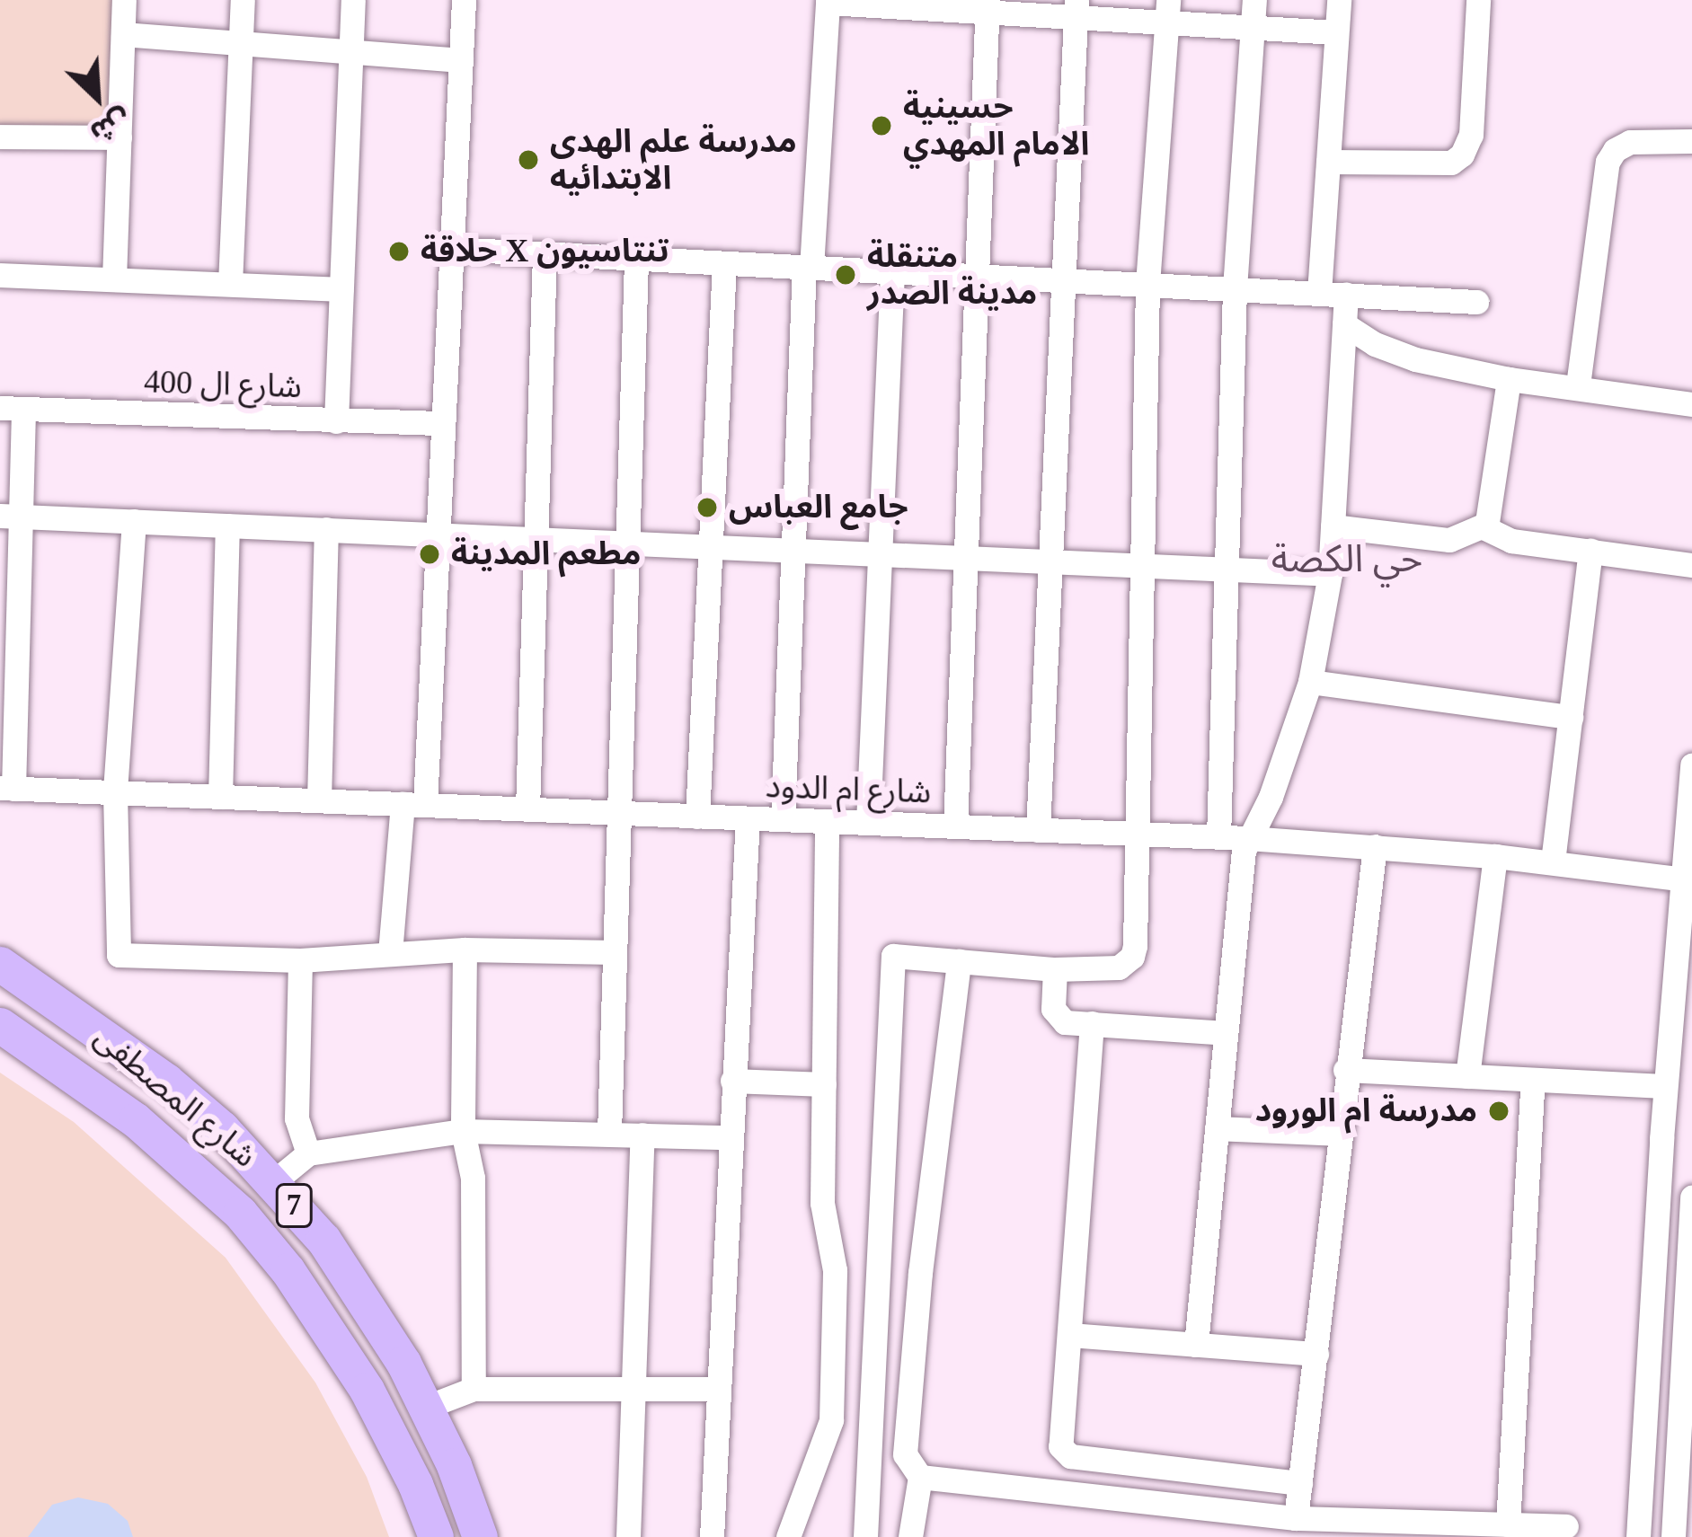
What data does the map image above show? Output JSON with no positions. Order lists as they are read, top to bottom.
{
  "streets": {
    "highway": ["شارع المصطفى", "7"],
    "street": ["شارع ال 400", "شارع ام الدود"]
  },
  "districts": ["حي الكصة"],
  "places": [
    "حسينية الامام المهدي",
    "مدرسة علم الهدى الابتدائيه",
    "حلاقة X تنتاسيون",
    "متنقلة مدينة الصدر",
    "جامع العباس",
    "مطعم المدينة",
    "مدرسة ام الورود"
  ],
  "north": "bottom right"
}
